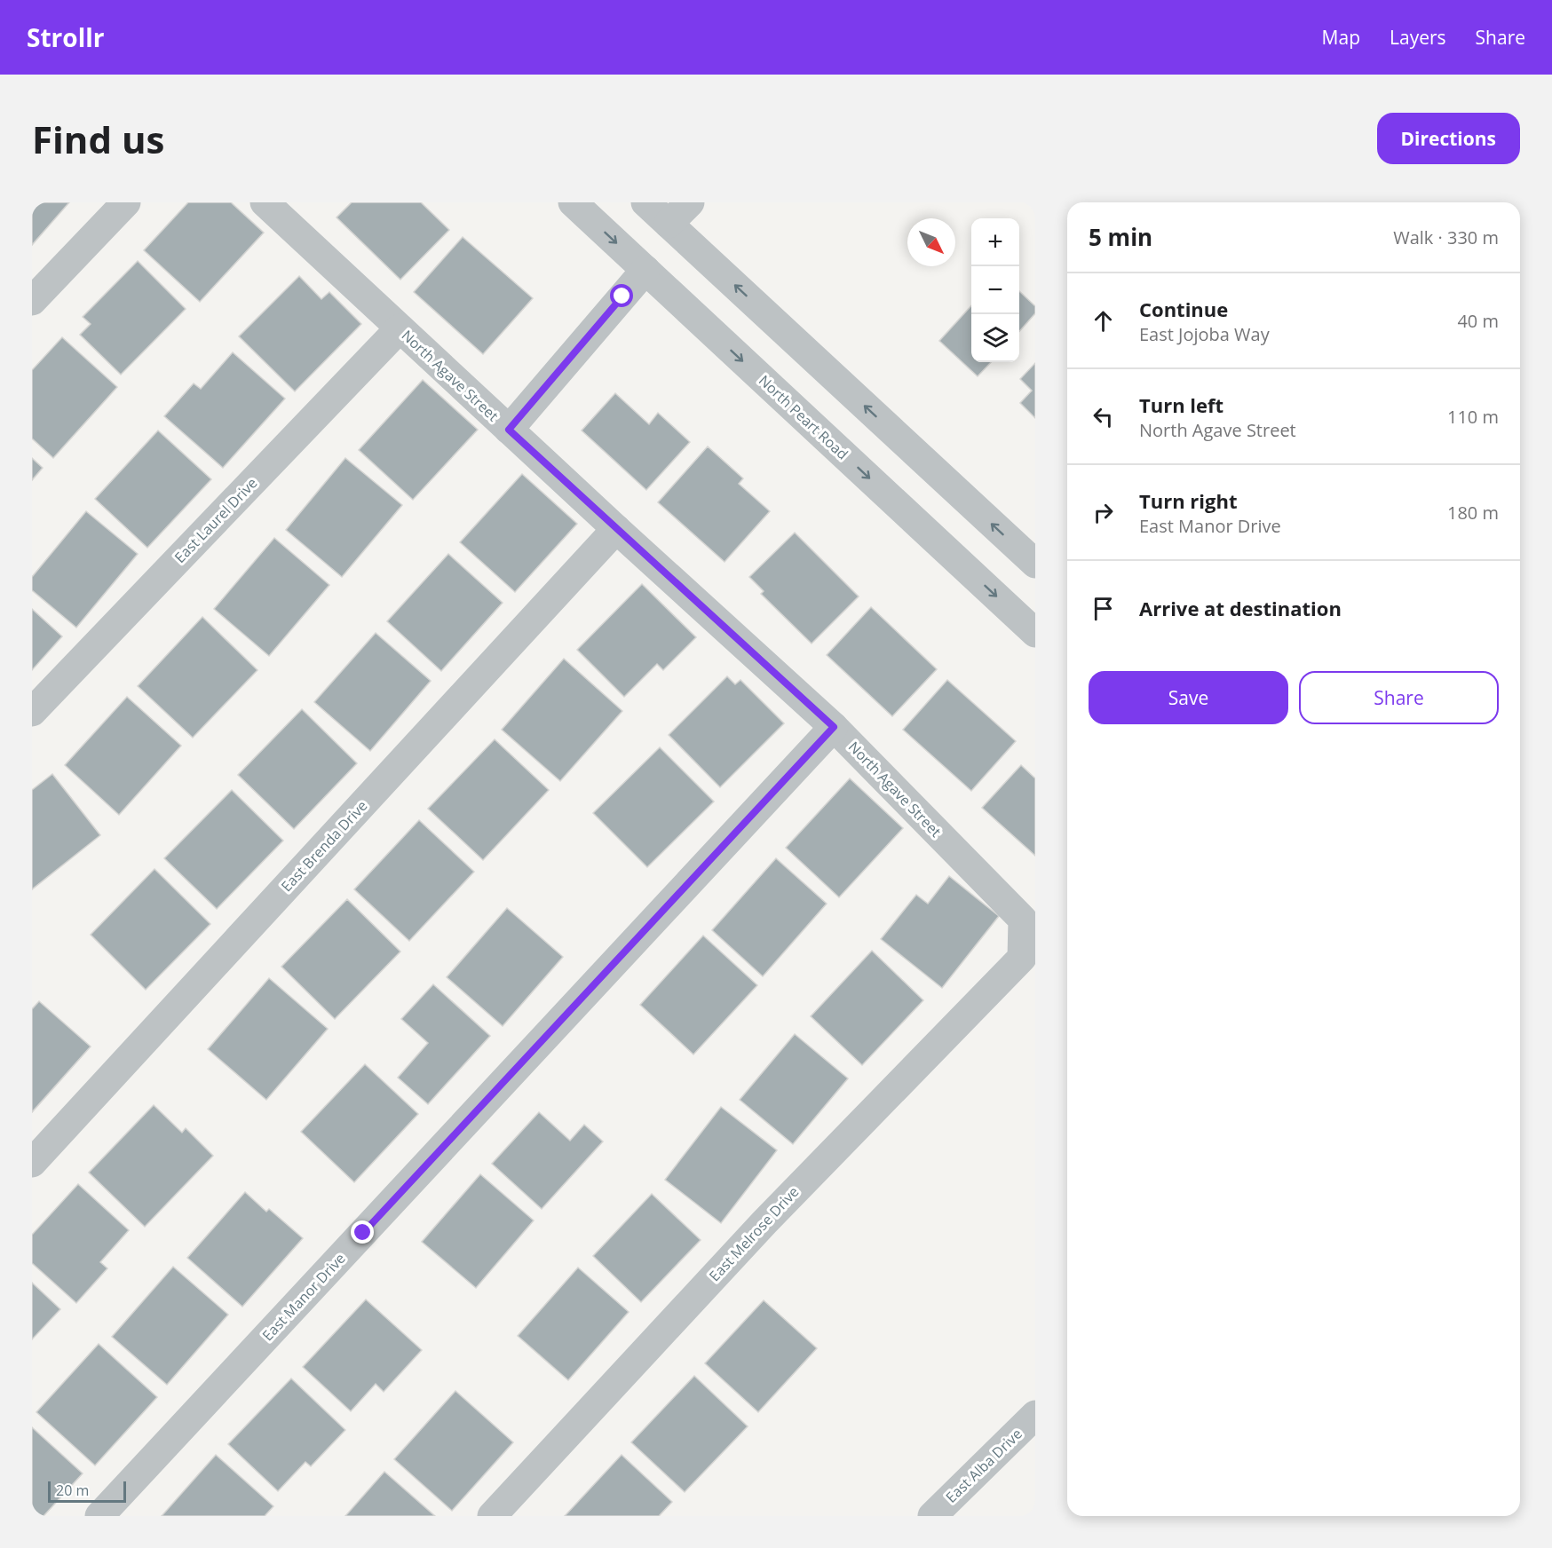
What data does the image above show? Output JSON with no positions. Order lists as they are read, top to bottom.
{
  "streets": {
    "street": [
      "North Agave Street",
      "North Peart Road",
      "East Laurel Drive",
      "East Brenda Drive",
      "East Melrose Drive",
      "East Manor Drive",
      "East Alba Drive"
    ]
  },
  "crossings": [
    ["North Agave Street", "East Laurel Drive"],
    ["North Agave Street", "East Brenda Drive"],
    ["North Agave Street", "East Melrose Drive"],
    ["North Agave Street", "East Manor Drive"]
  ],
  "scale_bar": "20 m",
  "north": "bottom right",
  "page": {
    "header": "Strollr",
    "nav": ["Map", "Layers", "Share"],
    "buttons": [
      "Directions",
      ["Save", "Share"]
    ],
    "title": "Find us",
    "heading": ["5 min", "Walk · 330 m"],
    "map_buttons": ["+", "−"],
    "list": [
      ["Continue", "East Jojoba Way", "40 m"],
      ["Turn left", "North Agave Street", "110 m"],
      ["Turn right", "East Manor Drive", "180 m"],
      "Arrive at destination"
    ],
    "scale": "20 m"
  }
}
